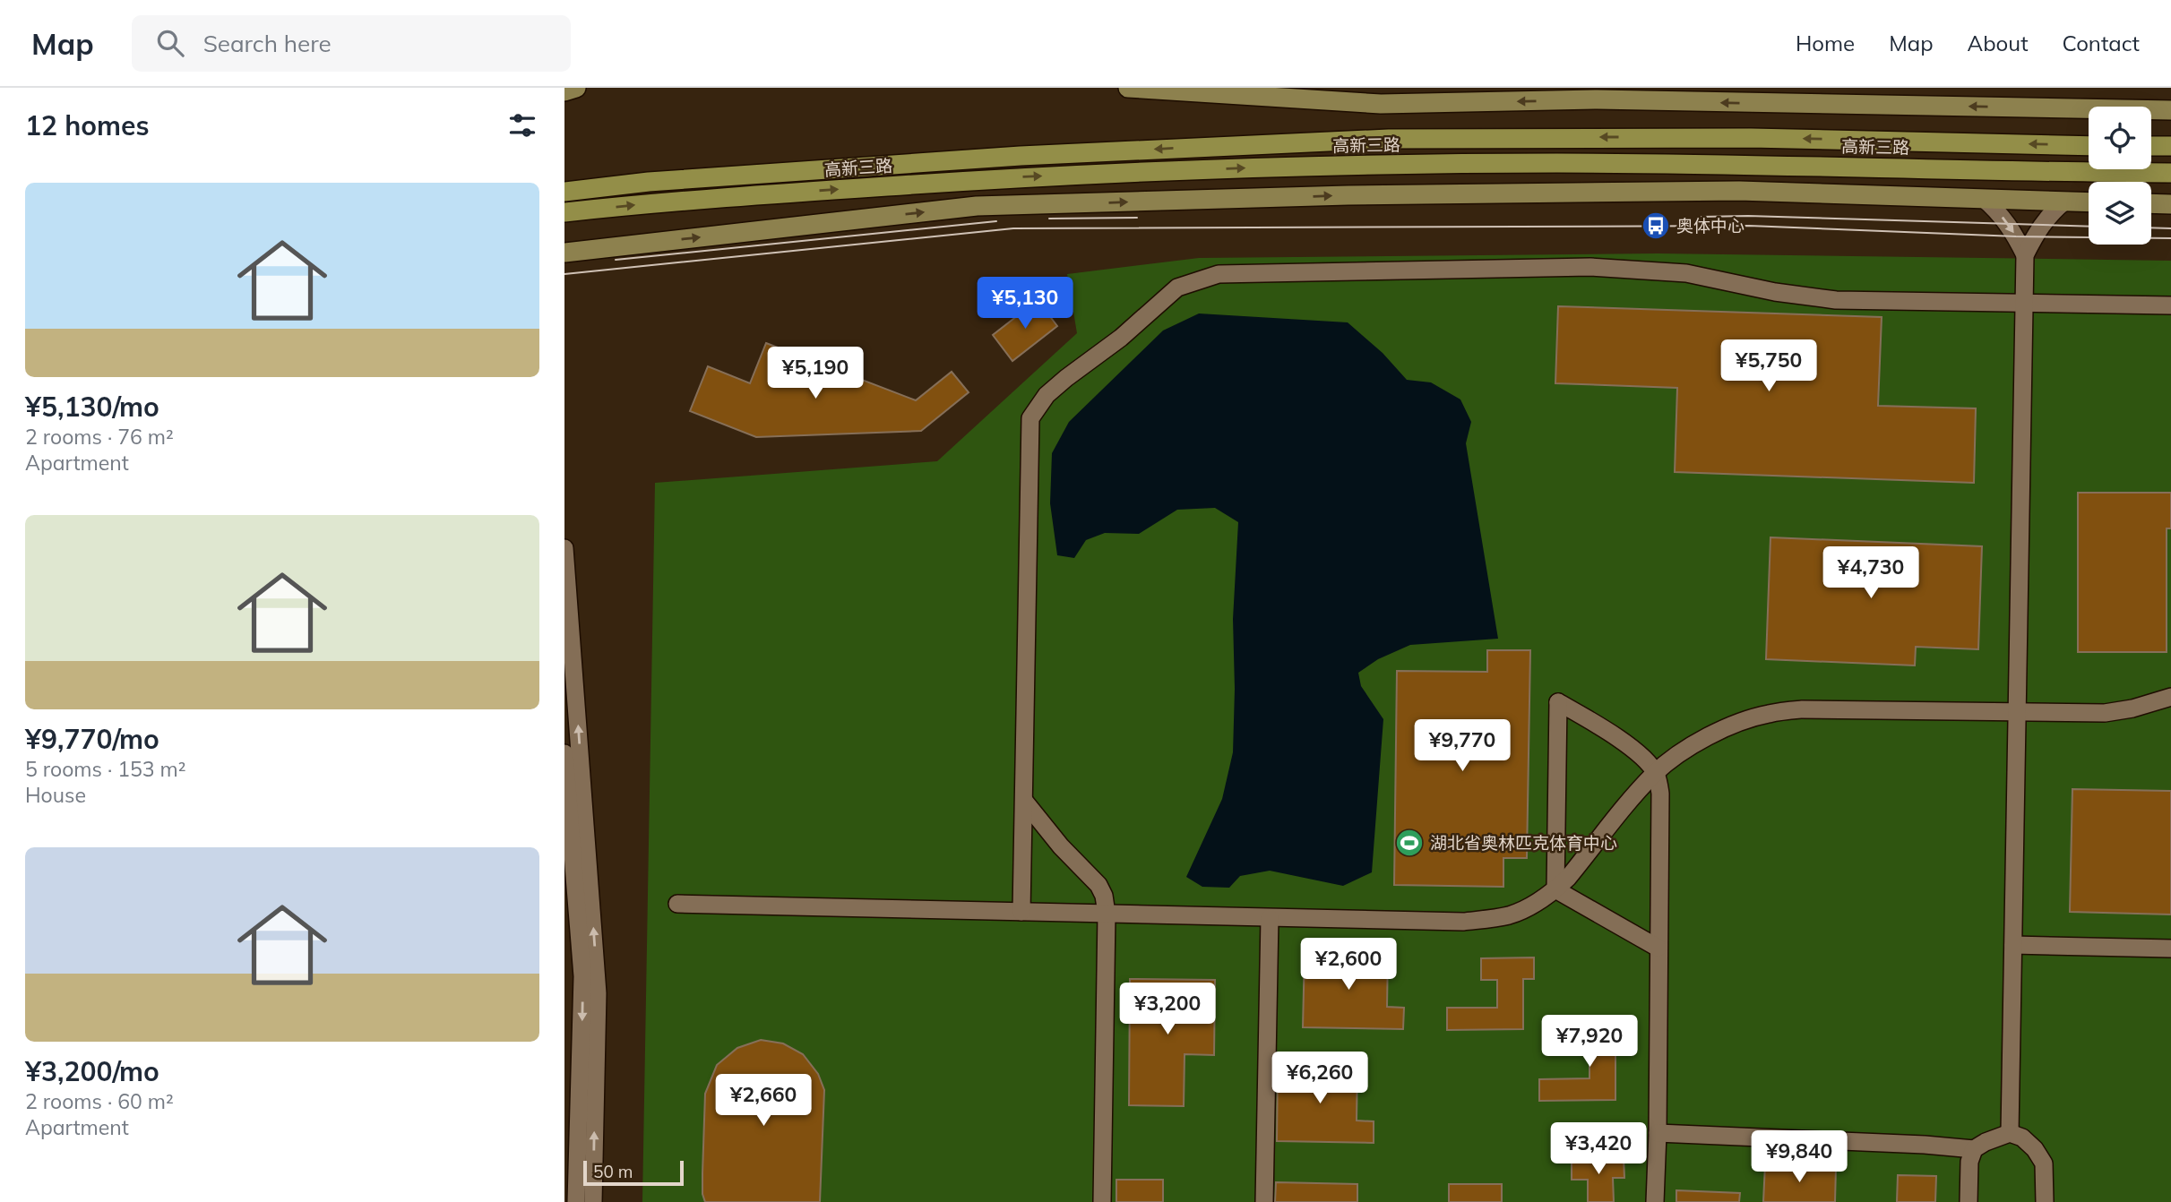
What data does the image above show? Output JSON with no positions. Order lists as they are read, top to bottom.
{
  "streets": {
    "highway": ["高新三路"]
  },
  "places": {
    "bus stop": ["奥体中心"],
    "sports": ["湖北省奥林匹克体育中心"]
  },
  "scale_bar": "50 m",
  "page": {
    "header": "Map",
    "search": "Search here",
    "nav": [
      "Home",
      "Map",
      "About",
      "Contact"
    ],
    "heading": "12 homes",
    "list": [
      {
        "name": "¥5,130/mo",
        "note": "2 rooms · 76 m² · Apartment"
      },
      {
        "name": "¥9,770/mo",
        "note": "5 rooms · 153 m² · House"
      },
      {
        "name": "¥3,200/mo",
        "note": "2 rooms · 60 m² · Apartment"
      }
    ],
    "price": [
      "¥5,130",
      "¥5,750",
      "¥5,190",
      "¥4,730",
      "¥9,770",
      "¥2,600",
      "¥3,200",
      "¥7,920",
      "¥6,260",
      "¥2,660",
      "¥3,420",
      "¥9,840"
    ],
    "scale": "50 m"
  }
}
